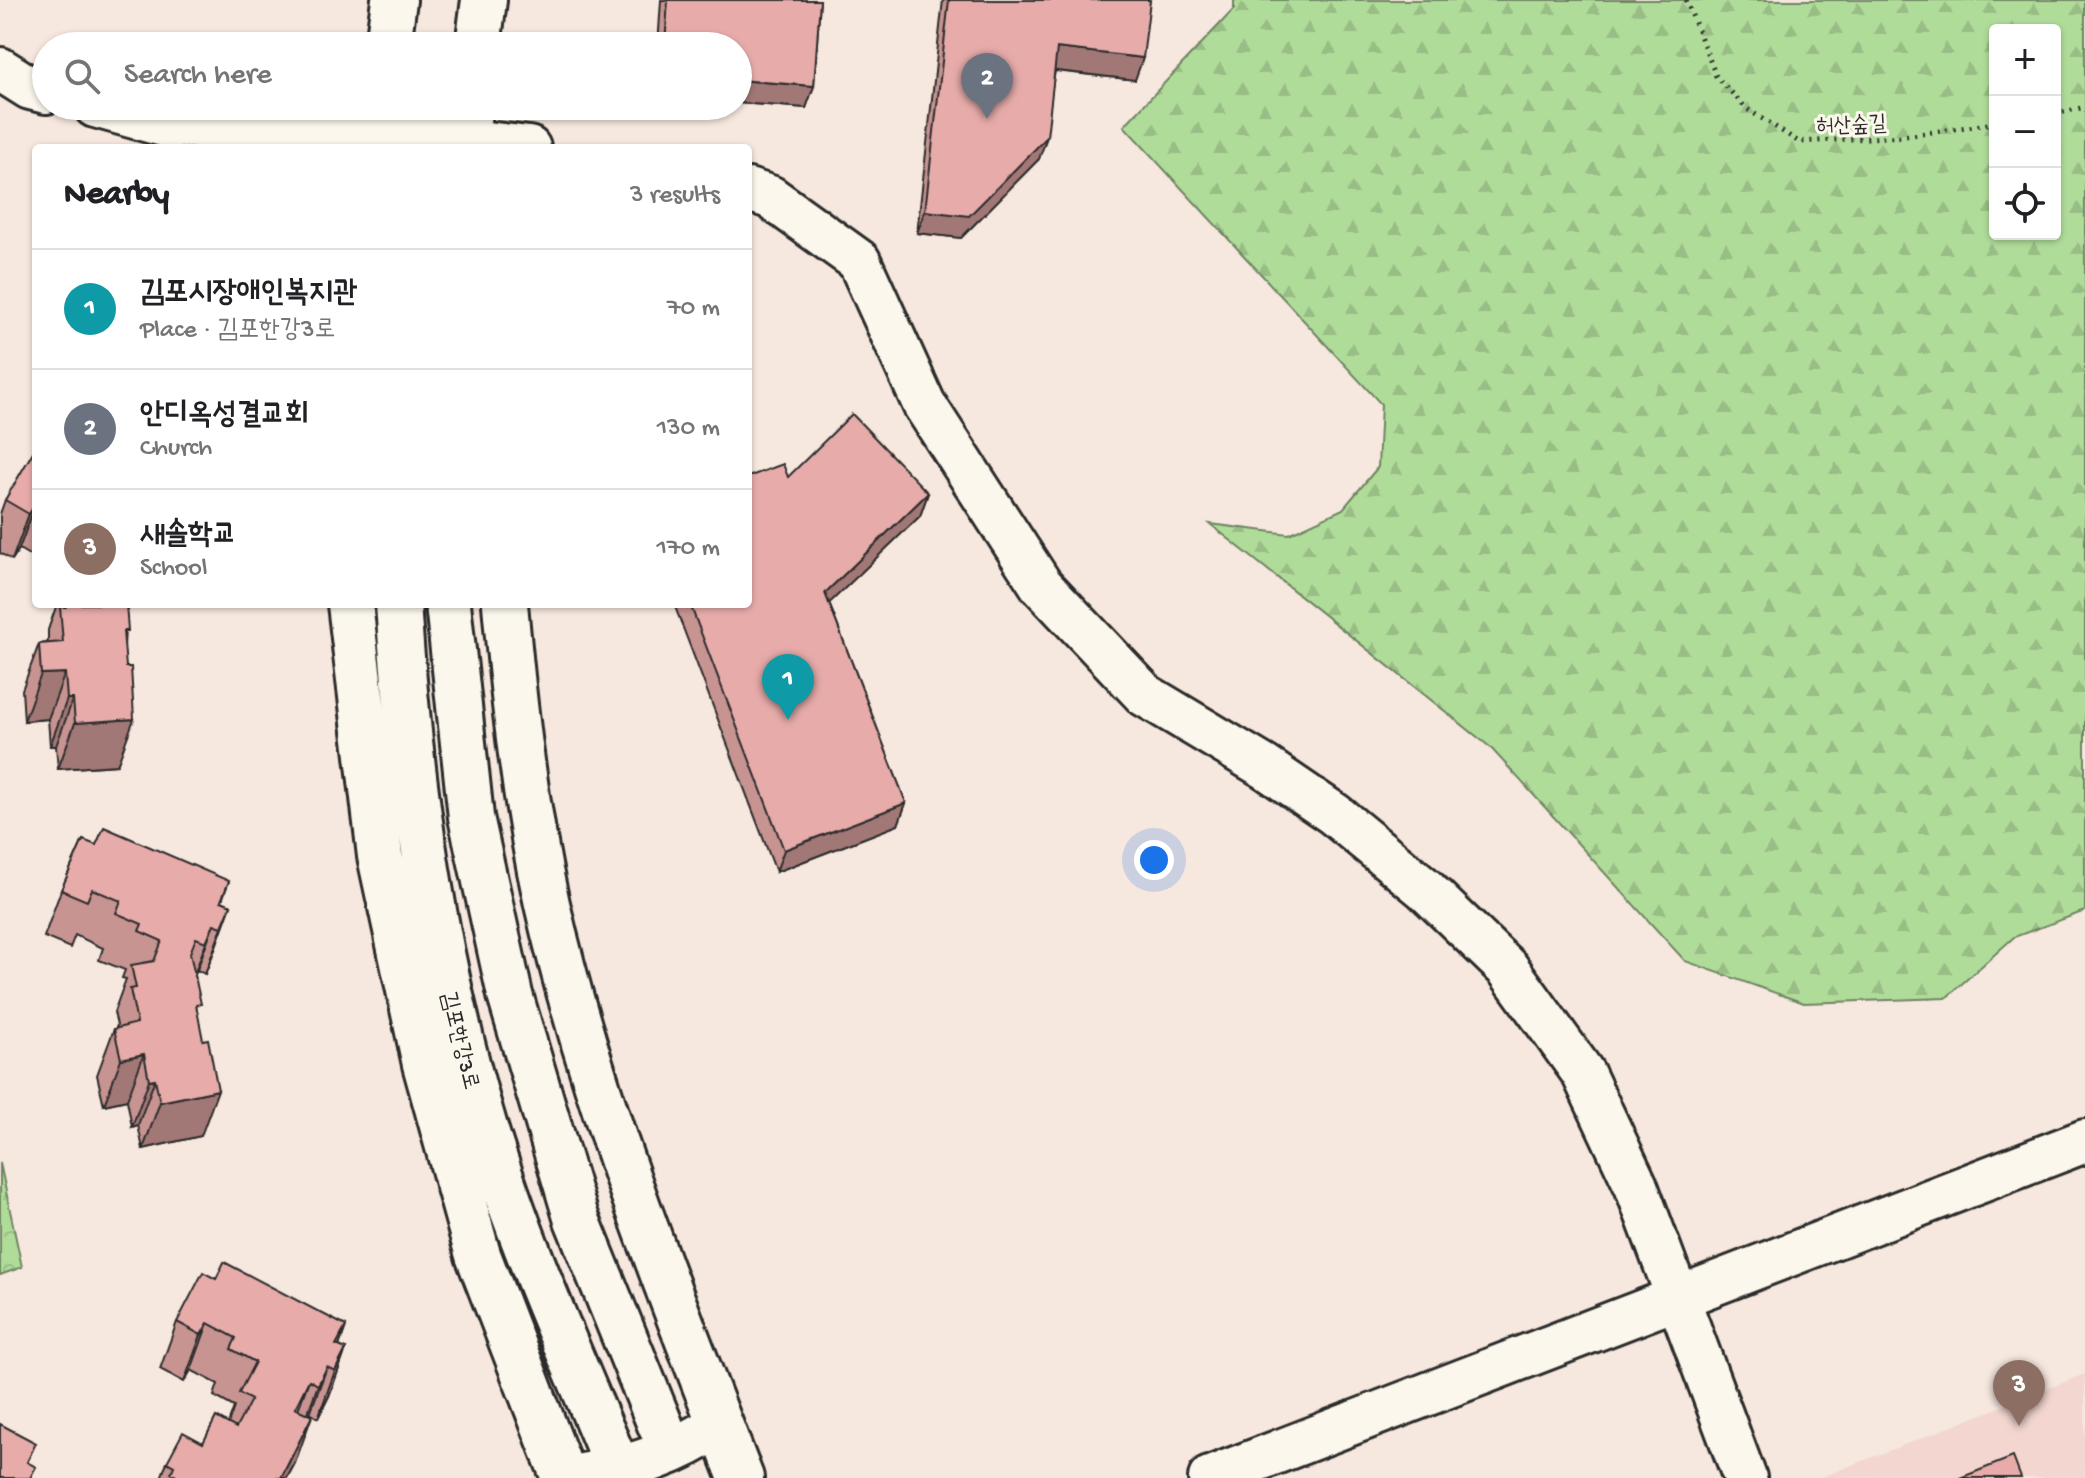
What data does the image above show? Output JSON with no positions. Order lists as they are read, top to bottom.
{
  "streets": {
    "street": ["김포한강3로"],
    "path": ["허산숲길"]
  },
  "page": {
    "map_buttons": ["+", "−"],
    "search": "Search here",
    "pins": ["2", "1", "3"],
    "heading": ["Nearby", "3 results"],
    "list": [
      {
        "mark": "1",
        "name": "김포시장애인복지관",
        "note": "Place · 김포한강3로",
        "value": "70 m"
      },
      {
        "mark": "2",
        "name": "안디옥성결교회",
        "note": "Church",
        "value": "130 m"
      },
      {
        "mark": "3",
        "name": "새솔학교",
        "note": "School",
        "value": "170 m"
      }
    ]
  }
}
